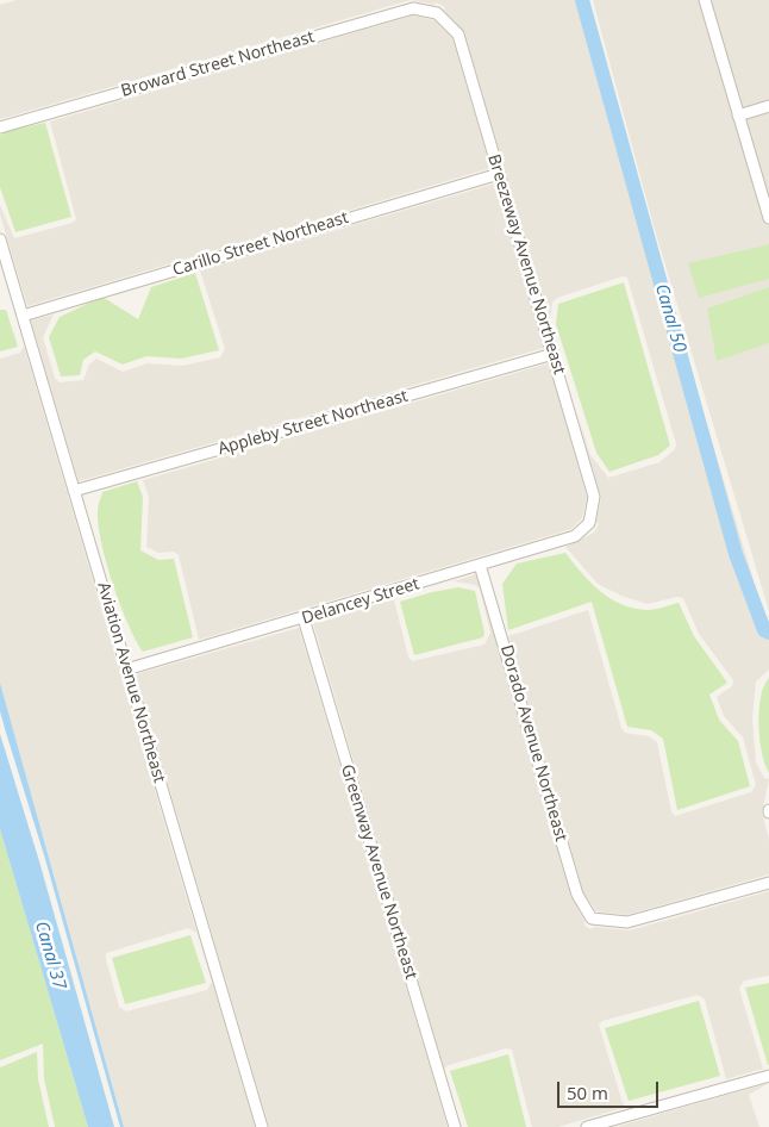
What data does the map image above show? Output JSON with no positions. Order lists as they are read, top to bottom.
{
  "streets": {
    "street": [
      "Broward Street Northeast",
      "Carillo Street Northeast",
      "Breezeway Avenue Northeast",
      "Appleby Street Northeast",
      "Delancey Street",
      "Aviation Avenue Northeast",
      "Dorado Avenue Northeast",
      "Greenway Avenue Northeast"
    ]
  },
  "crossings": [
    ["Broward Street Northeast", "Breezeway Avenue Northeast"],
    ["Carillo Street Northeast", "Breezeway Avenue Northeast"],
    ["Carillo Street Northeast", "Aviation Avenue Northeast"],
    ["Breezeway Avenue Northeast", "Appleby Street Northeast"],
    ["Breezeway Avenue Northeast", "Delancey Street"],
    ["Appleby Street Northeast", "Aviation Avenue Northeast"],
    ["Delancey Street", "Aviation Avenue Northeast"],
    ["Delancey Street", "Dorado Avenue Northeast"],
    ["Delancey Street", "Greenway Avenue Northeast"]
  ],
  "water": ["Canal 50", "Canal 37"],
  "scale_bar": "50 m"
}
